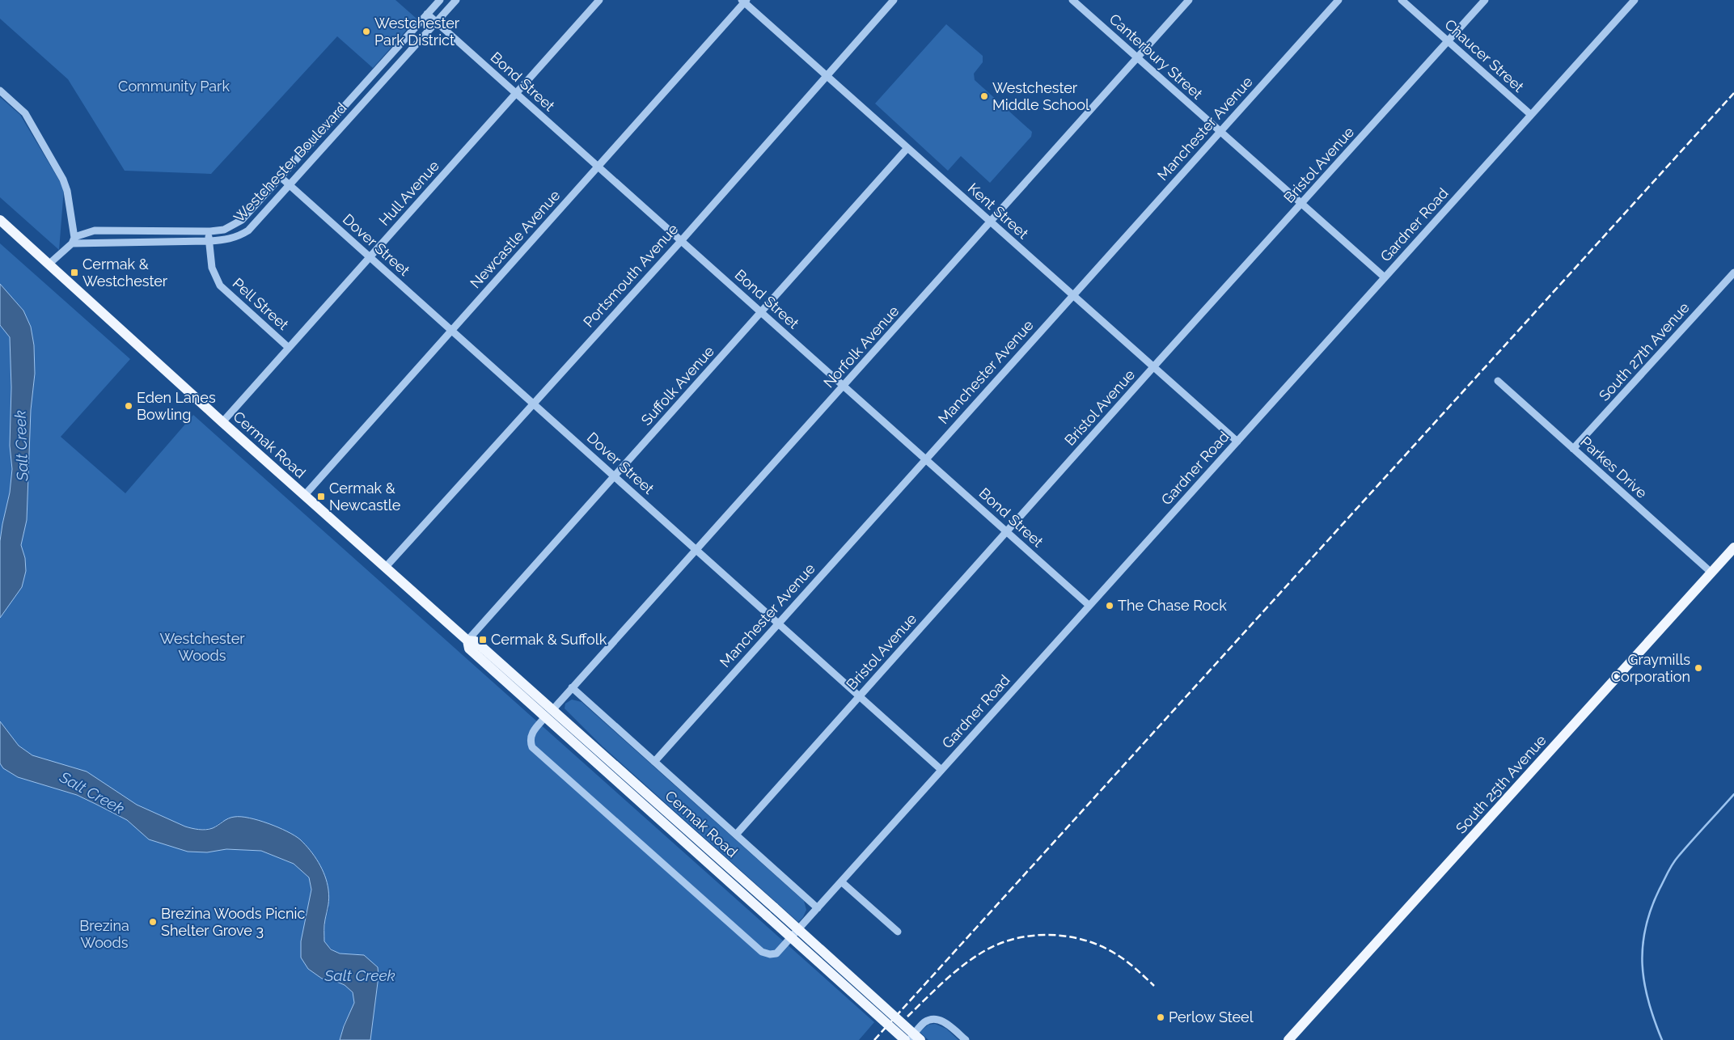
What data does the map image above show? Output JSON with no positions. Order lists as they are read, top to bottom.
{
  "streets": {
    "main road": ["Cermak Road", "South 25th Avenue"],
    "street": [
      "Chaucer Street",
      "Canterbury Street",
      "Bond Street",
      "Manchester Avenue",
      "Westchester Boulevard",
      "Bristol Avenue",
      "Hull Avenue",
      "Kent Street",
      "Gardner Road",
      "Newcastle Avenue",
      "Dover Street",
      "Portsmouth Avenue",
      "Pell Street",
      "Norfolk Avenue",
      "South 27th Avenue",
      "Suffolk Avenue",
      "Parkes Drive"
    ]
  },
  "crossings": [
    ["Chaucer Street", "Bristol Avenue"],
    ["Chaucer Street", "Gardner Road"],
    ["Canterbury Street", "Manchester Avenue"],
    ["Canterbury Street", "Bristol Avenue"],
    ["Canterbury Street", "Gardner Road"],
    ["Canterbury Street", "Norfolk Avenue"],
    ["Bond Street", "Manchester Avenue"],
    ["Bond Street", "Westchester Boulevard"],
    ["Bond Street", "Bristol Avenue"],
    ["Bond Street", "Hull Avenue"],
    ["Bond Street", "Gardner Road"],
    ["Bond Street", "Newcastle Avenue"],
    ["Bond Street", "Portsmouth Avenue"],
    ["Bond Street", "Norfolk Avenue"],
    ["Bond Street", "Suffolk Avenue"],
    ["Manchester Avenue", "Kent Street"],
    ["Manchester Avenue", "Dover Street"],
    ["Manchester Avenue", "Cermak Road"],
    ["Westchester Boulevard", "Dover Street"],
    ["Westchester Boulevard", "Pell Street"],
    ["Bristol Avenue", "Kent Street"],
    ["Bristol Avenue", "Dover Street"],
    ["Bristol Avenue", "Cermak Road"],
    ["Hull Avenue", "Dover Street"],
    ["Hull Avenue", "Pell Street"],
    ["Hull Avenue", "Cermak Road"],
    ["Kent Street", "Gardner Road"],
    ["Kent Street", "Newcastle Avenue"],
    ["Kent Street", "Portsmouth Avenue"],
    ["Kent Street", "Norfolk Avenue"],
    ["Kent Street", "Suffolk Avenue"],
    ["Gardner Road", "Dover Street"],
    ["Gardner Road", "Norfolk Avenue"],
    ["Gardner Road", "Cermak Road"],
    ["Newcastle Avenue", "Dover Street"],
    ["Newcastle Avenue", "Cermak Road"],
    ["Dover Street", "Portsmouth Avenue"],
    ["Dover Street", "Norfolk Avenue"],
    ["Dover Street", "Suffolk Avenue"],
    ["Portsmouth Avenue", "Cermak Road"],
    ["Norfolk Avenue", "Cermak Road"],
    ["South 27th Avenue", "Parkes Drive"],
    ["Suffolk Avenue", "Cermak Road"],
    ["Parkes Drive", "South 25th Avenue"]
  ],
  "water": ["Salt Creek"],
  "parks": ["Community Park", "Westchester Woods", "Brezina Woods"],
  "places": {
    "other": [
      "Westchester Park District",
      "Westchester Middle School",
      "Eden Lanes Bowling",
      "The Chase Rock",
      "Graymills Corporation",
      "Brezina Woods Picnic Shelter Grove 3",
      "Perlow Steel"
    ],
    "transit": ["Cermak & Westchester", "Cermak & Newcastle", "Cermak & Suffolk"]
  }
}
